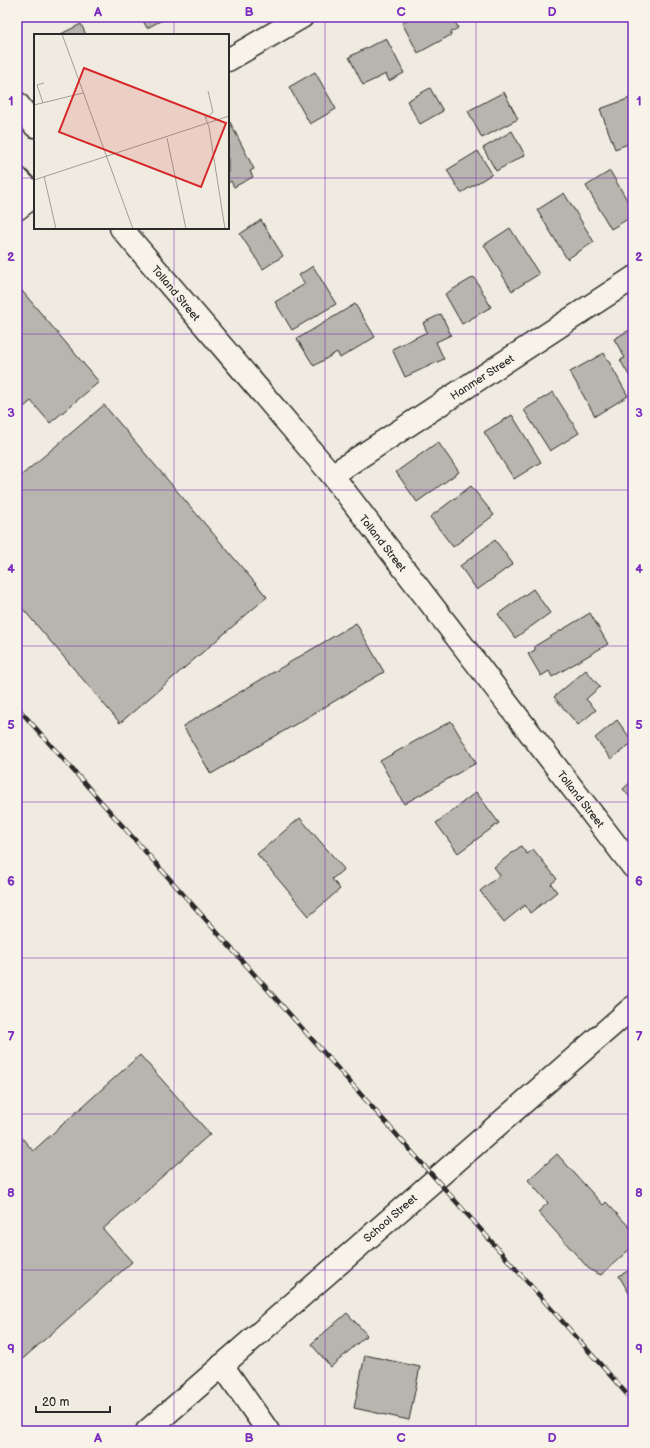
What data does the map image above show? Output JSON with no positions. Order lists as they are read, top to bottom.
{
  "streets": {
    "main road": ["Tolland Street", "Hanmer Street", "School Street"]
  },
  "crossings": [
    ["Tolland Street", "Hanmer Street"]
  ],
  "scale_bar": "20 m",
  "grid": {
    "columns": [
      "A",
      "B",
      "C",
      "D"
    ],
    "rows": [
      "1",
      "2",
      "3",
      "4",
      "5",
      "6",
      "7",
      "8",
      "9"
    ]
  }
}
